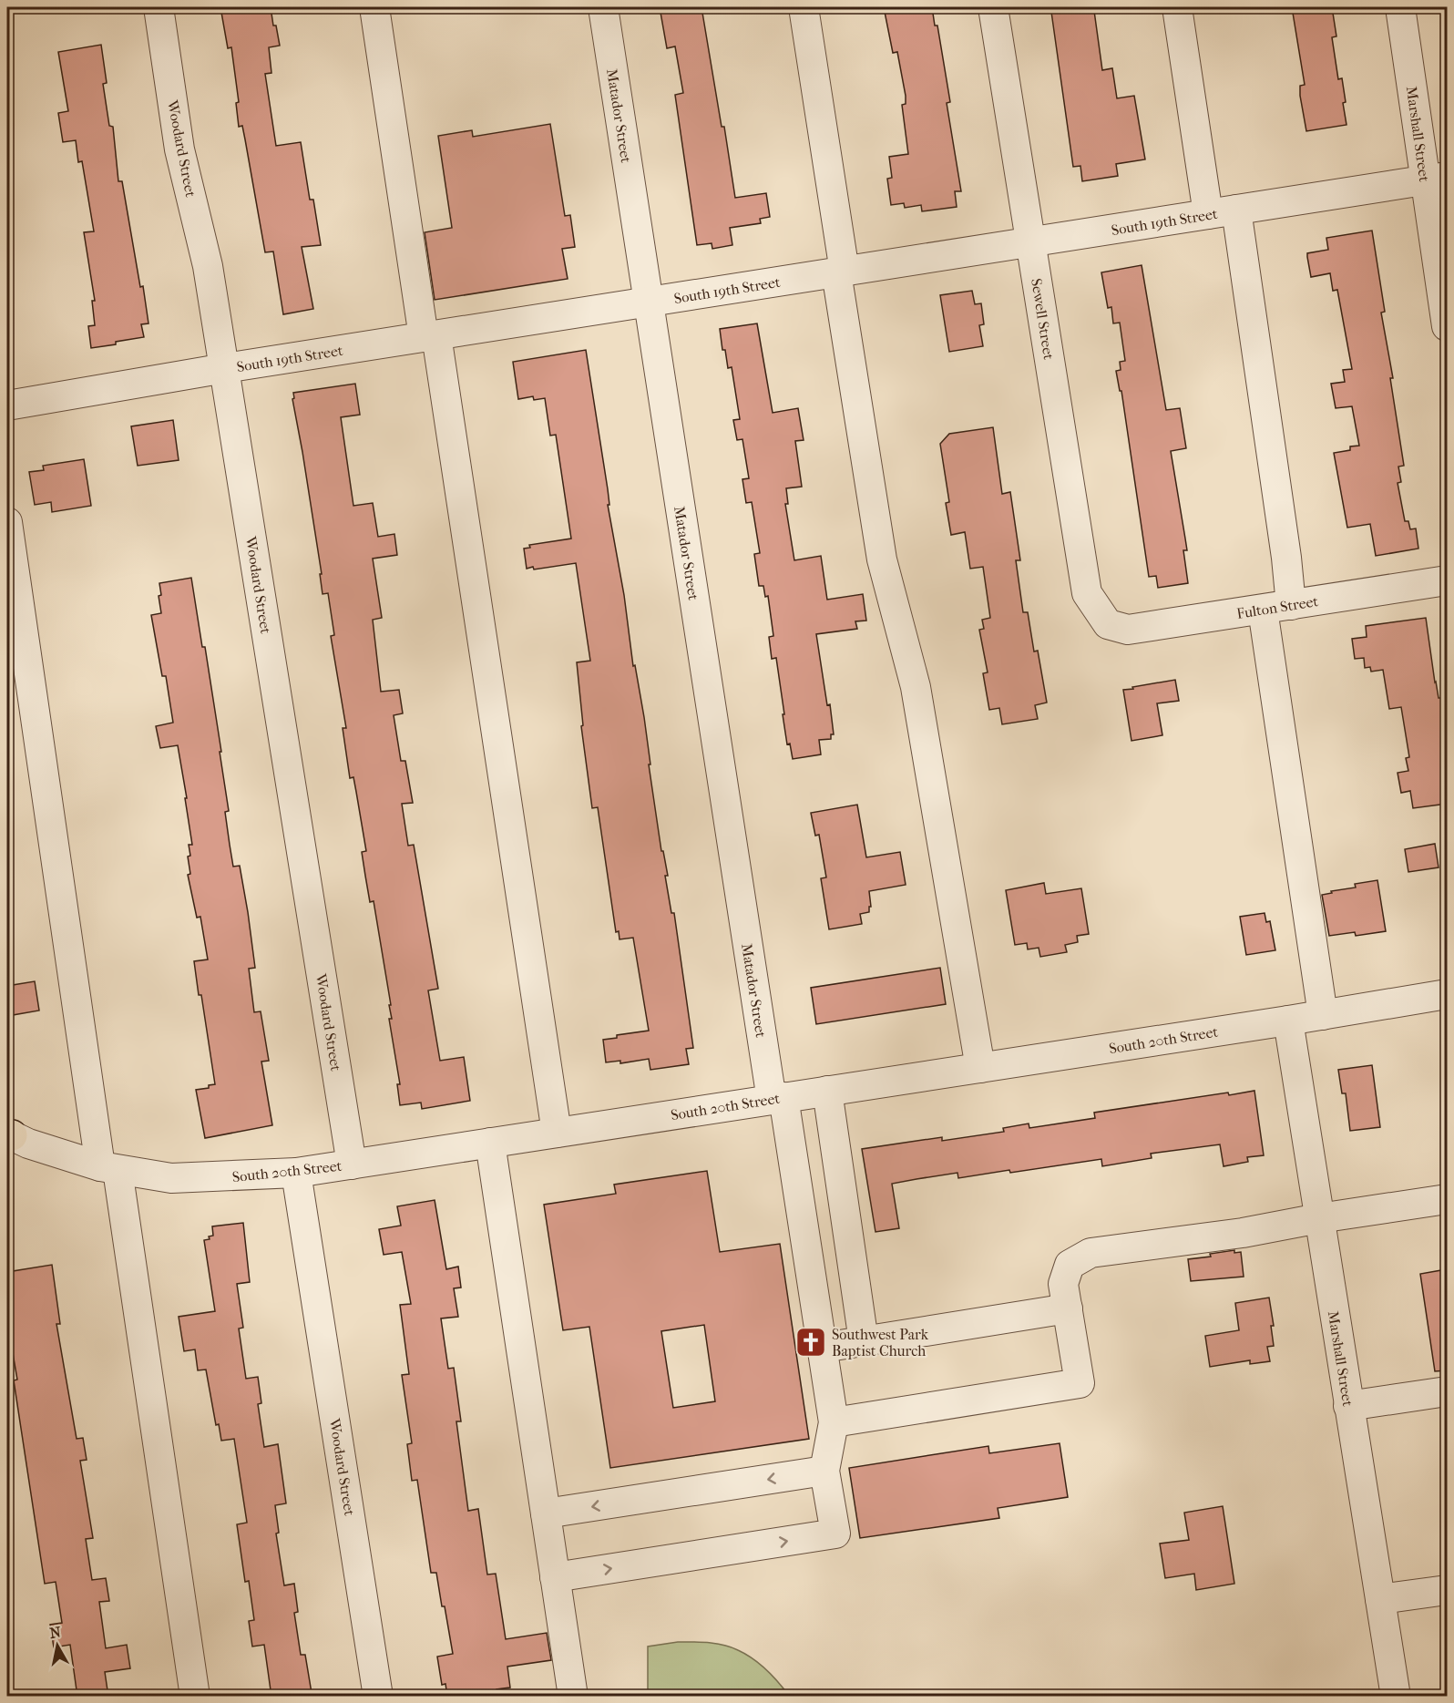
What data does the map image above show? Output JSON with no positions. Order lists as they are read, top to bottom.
{
  "streets": {
    "street": [
      "Matador Street",
      "Marshall Street",
      "Woodard Street",
      "South 19th Street",
      "Sewell Street",
      "Fulton Street",
      "South 20th Street"
    ]
  },
  "crossings": [
    ["Matador Street", "South 19th Street"],
    ["Matador Street", "South 20th Street"],
    ["Marshall Street", "South 19th Street"],
    ["Marshall Street", "South 20th Street"],
    ["Woodard Street", "South 19th Street"],
    ["Woodard Street", "South 20th Street"],
    ["South 19th Street", "Sewell Street"],
    ["Sewell Street", "Fulton Street"]
  ],
  "places": {
    "church": ["Southwest Park Baptist Church"]
  },
  "north": "top"
}
